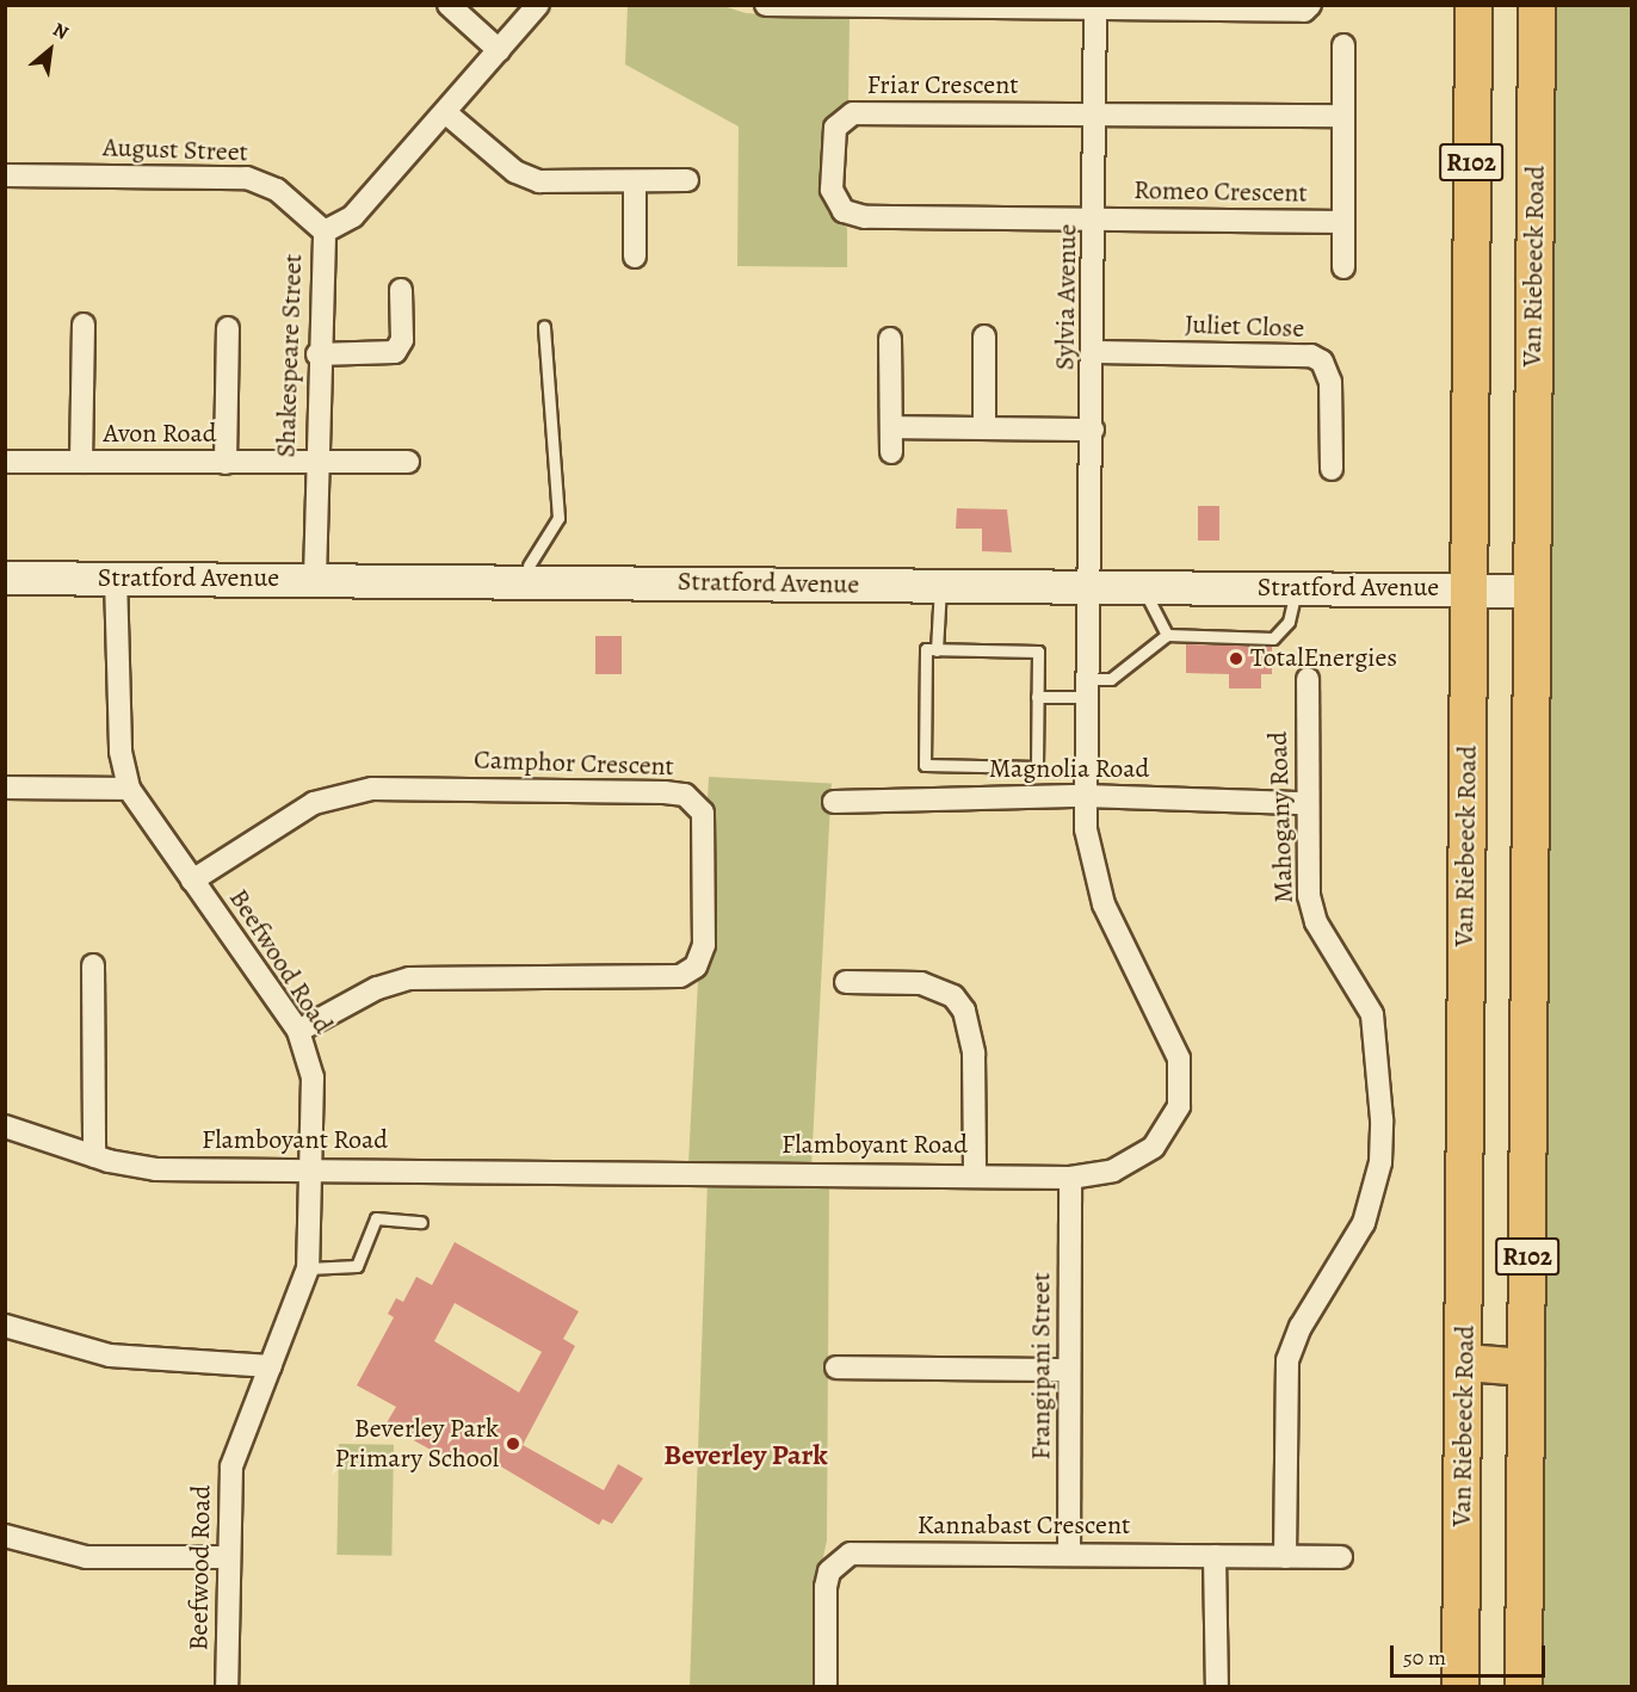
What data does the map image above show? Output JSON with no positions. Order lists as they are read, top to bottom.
{
  "streets": {
    "main road": ["R102", "Van Riebeeck Road"],
    "street": [
      "Friar Crescent",
      "August Street",
      "Romeo Crescent",
      "Sylvia Avenue",
      "Juliet Close",
      "Shakespeare Street",
      "Avon Road",
      "Stratford Avenue",
      "Camphor Crescent",
      "Magnolia Road",
      "Mahogany Road",
      "Beefwood Road",
      "Flamboyant Road",
      "Frangipani Street",
      "Kannabast Crescent"
    ]
  },
  "crossings": [
    ["Friar Crescent", "Romeo Crescent"],
    ["Friar Crescent", "Sylvia Avenue"],
    ["August Street", "Shakespeare Street"],
    ["Romeo Crescent", "Sylvia Avenue"],
    ["Van Riebeeck Road", "Stratford Avenue"],
    ["Sylvia Avenue", "Juliet Close"],
    ["Sylvia Avenue", "Stratford Avenue"],
    ["Sylvia Avenue", "Flamboyant Road"],
    ["Shakespeare Street", "Avon Road"],
    ["Shakespeare Street", "Stratford Avenue"],
    ["Stratford Avenue", "Beefwood Road"],
    ["Stratford Avenue", "Flamboyant Road"],
    ["Camphor Crescent", "Beefwood Road"],
    ["Magnolia Road", "Mahogany Road"],
    ["Magnolia Road", "Flamboyant Road"],
    ["Mahogany Road", "Kannabast Crescent"],
    ["Beefwood Road", "Flamboyant Road"],
    ["Flamboyant Road", "Frangipani Street"],
    ["Frangipani Street", "Kannabast Crescent"]
  ],
  "districts": ["Beverley Park"],
  "places": ["TotalEnergies", "Beverley Park Primary School"],
  "scale_bar": "50 m",
  "north": "top right"
}
